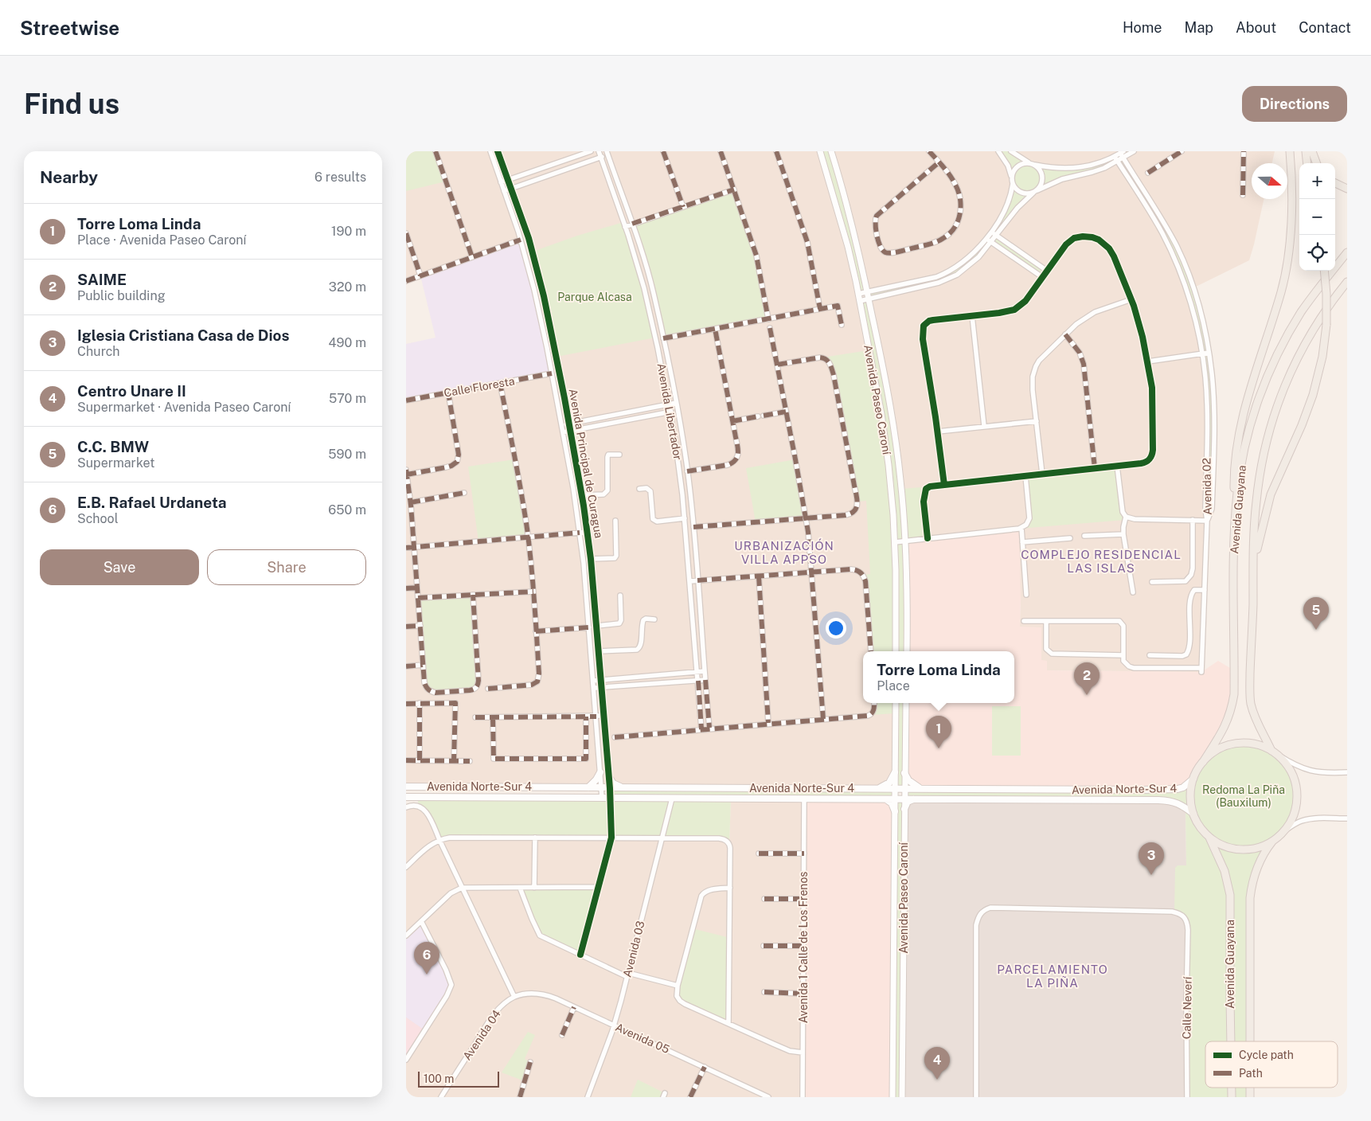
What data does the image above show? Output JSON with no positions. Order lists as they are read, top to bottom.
{
  "streets": {
    "main road": ["Avenida Guayana", "Avenida Norte-Sur 4"],
    "street": [
      "Calle Floresta",
      "Avenida Paseo Caroní",
      "Avenida Libertador",
      "Avenida Principal de Curagua",
      "Avenida 02",
      "Avenida 1 Calle de Los Frenos",
      "Avenida 03",
      "Calle Neverí",
      "Avenida 04",
      "Avenida 05"
    ]
  },
  "crossings": [
    ["Calle Floresta", "Avenida Principal de Curagua"],
    ["Avenida Paseo Caroní", "Avenida Norte-Sur 4"],
    ["Avenida Principal de Curagua", "Avenida Norte-Sur 4"],
    ["Avenida Guayana", "Avenida Norte-Sur 4"],
    ["Avenida Norte-Sur 4", "Avenida 1 Calle de Los Frenos"],
    ["Avenida Norte-Sur 4", "Avenida 03"],
    ["Avenida 03", "Avenida 05"],
    ["Avenida 04", "Avenida 05"]
  ],
  "districts": ["URBANIZACIÓN VILLA APPSO", "COMPLEJO RESIDENCIAL LAS ISLAS", "PARCELAMIENTO LA PIÑA"],
  "parks": ["Parque Alcasa", "Redoma La Piña (Bauxilum)"],
  "legend": ["Cycle path", "Path"],
  "scale_bar": "100 m",
  "north": "right",
  "page": {
    "header": "Streetwise",
    "nav": [
      "Home",
      "Map",
      "About",
      "Contact"
    ],
    "buttons": [
      "Directions",
      ["Save", "Share"]
    ],
    "title": "Find us",
    "heading": ["Nearby", "6 results"],
    "map_buttons": ["+", "−"],
    "list": [
      {
        "mark": "1",
        "name": "Torre Loma Linda",
        "note": "Place · Avenida Paseo Caroní",
        "value": "190 m"
      },
      {
        "mark": "2",
        "name": "SAIME",
        "note": "Public building",
        "value": "320 m"
      },
      {
        "mark": "3",
        "name": "Iglesia Cristiana Casa de Dios",
        "note": "Church",
        "value": "490 m"
      },
      {
        "mark": "4",
        "name": "Centro Unare II",
        "note": "Supermarket · Avenida Paseo Caroní",
        "value": "570 m"
      },
      {
        "mark": "5",
        "name": "C.C. BMW",
        "note": "Supermarket",
        "value": "590 m"
      },
      {
        "mark": "6",
        "name": "E.B. Rafael Urdaneta",
        "note": "School",
        "value": "650 m"
      }
    ],
    "pins": [
      "5",
      "2",
      "1",
      "3",
      "6",
      "4"
    ],
    "popup": ["Torre Loma Linda", "Place"],
    "scale": "100 m"
  }
}
